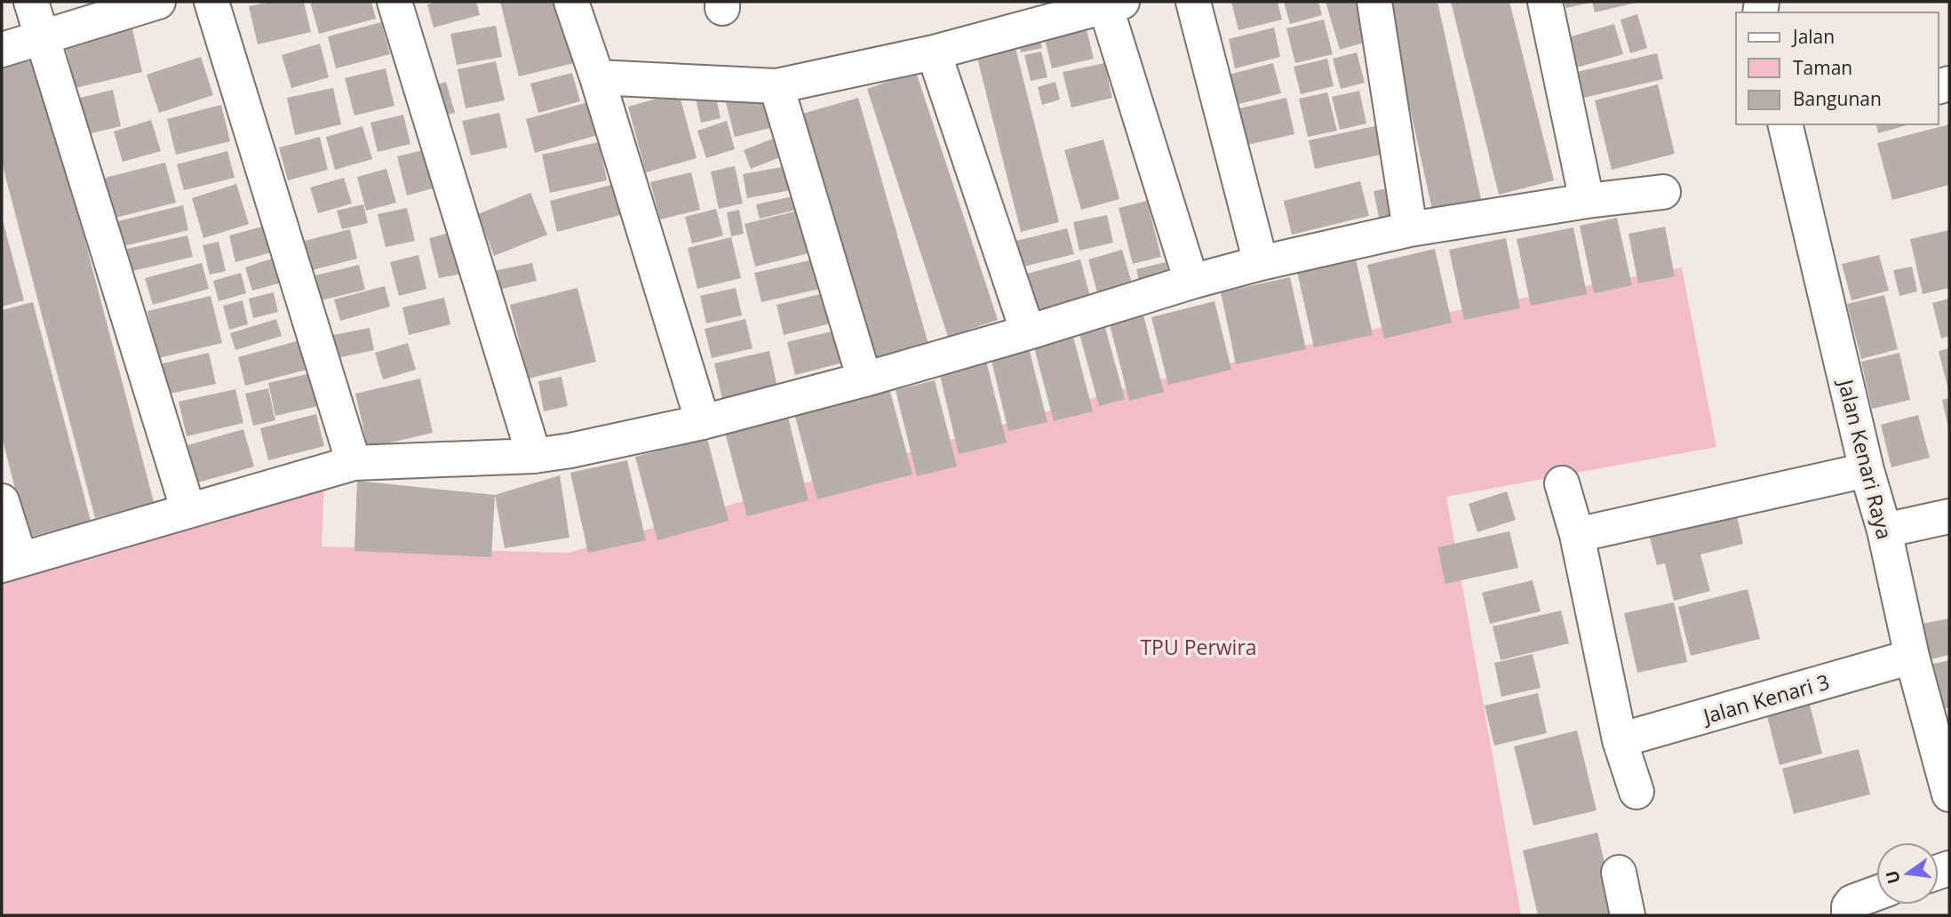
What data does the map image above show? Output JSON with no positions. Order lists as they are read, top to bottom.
{
  "streets": {
    "street": ["Jalan Kenari Raya", "Jalan Kenari 3"]
  },
  "crossings": [
    ["Jalan Kenari Raya", "Jalan Kenari 3"]
  ],
  "parks": ["TPU Perwira"],
  "legend": ["Jalan", "Taman", "Bangunan"],
  "north": "left"
}
